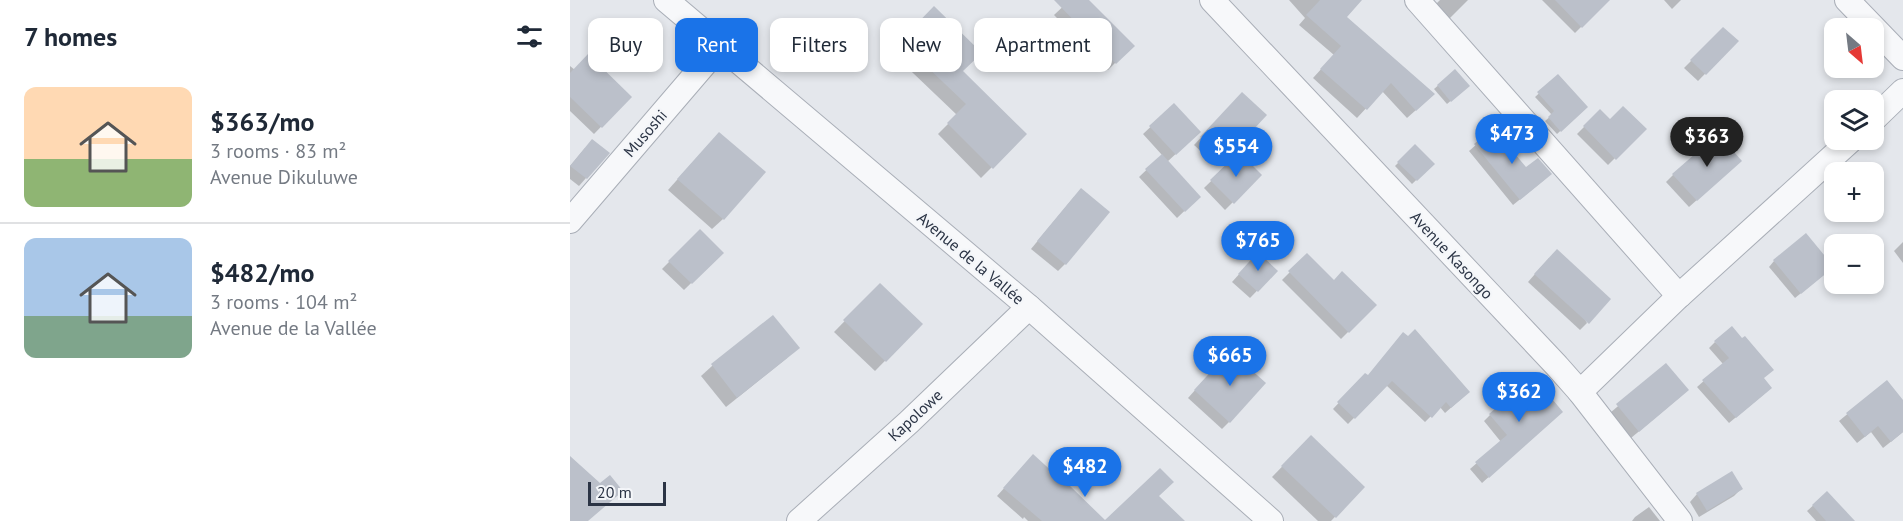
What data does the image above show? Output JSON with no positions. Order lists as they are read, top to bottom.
{
  "streets": {
    "street": [
      "Musoshi",
      "Avenue Kasongo",
      "Avenue de la Vallée",
      "Kapolowe"
    ]
  },
  "crossings": [
    ["Avenue de la Vallée", "Kapolowe"]
  ],
  "scale_bar": "20 m",
  "north": "bottom right",
  "page": {
    "heading": "7 homes",
    "map_buttons": ["+", "−"],
    "chip": [
      "Buy",
      "Rent",
      "Filters",
      "New",
      "Apartment"
    ],
    "list": [
      {
        "name": "$363/mo",
        "note": "3 rooms · 83 m² · Avenue Dikuluwe"
      },
      {
        "name": "$482/mo",
        "note": "3 rooms · 104 m² · Avenue de la Vallée"
      }
    ],
    "price": [
      "$473",
      "$363",
      "$554",
      "$765",
      "$665",
      "$362",
      "$482"
    ],
    "scale": "20 m"
  }
}
